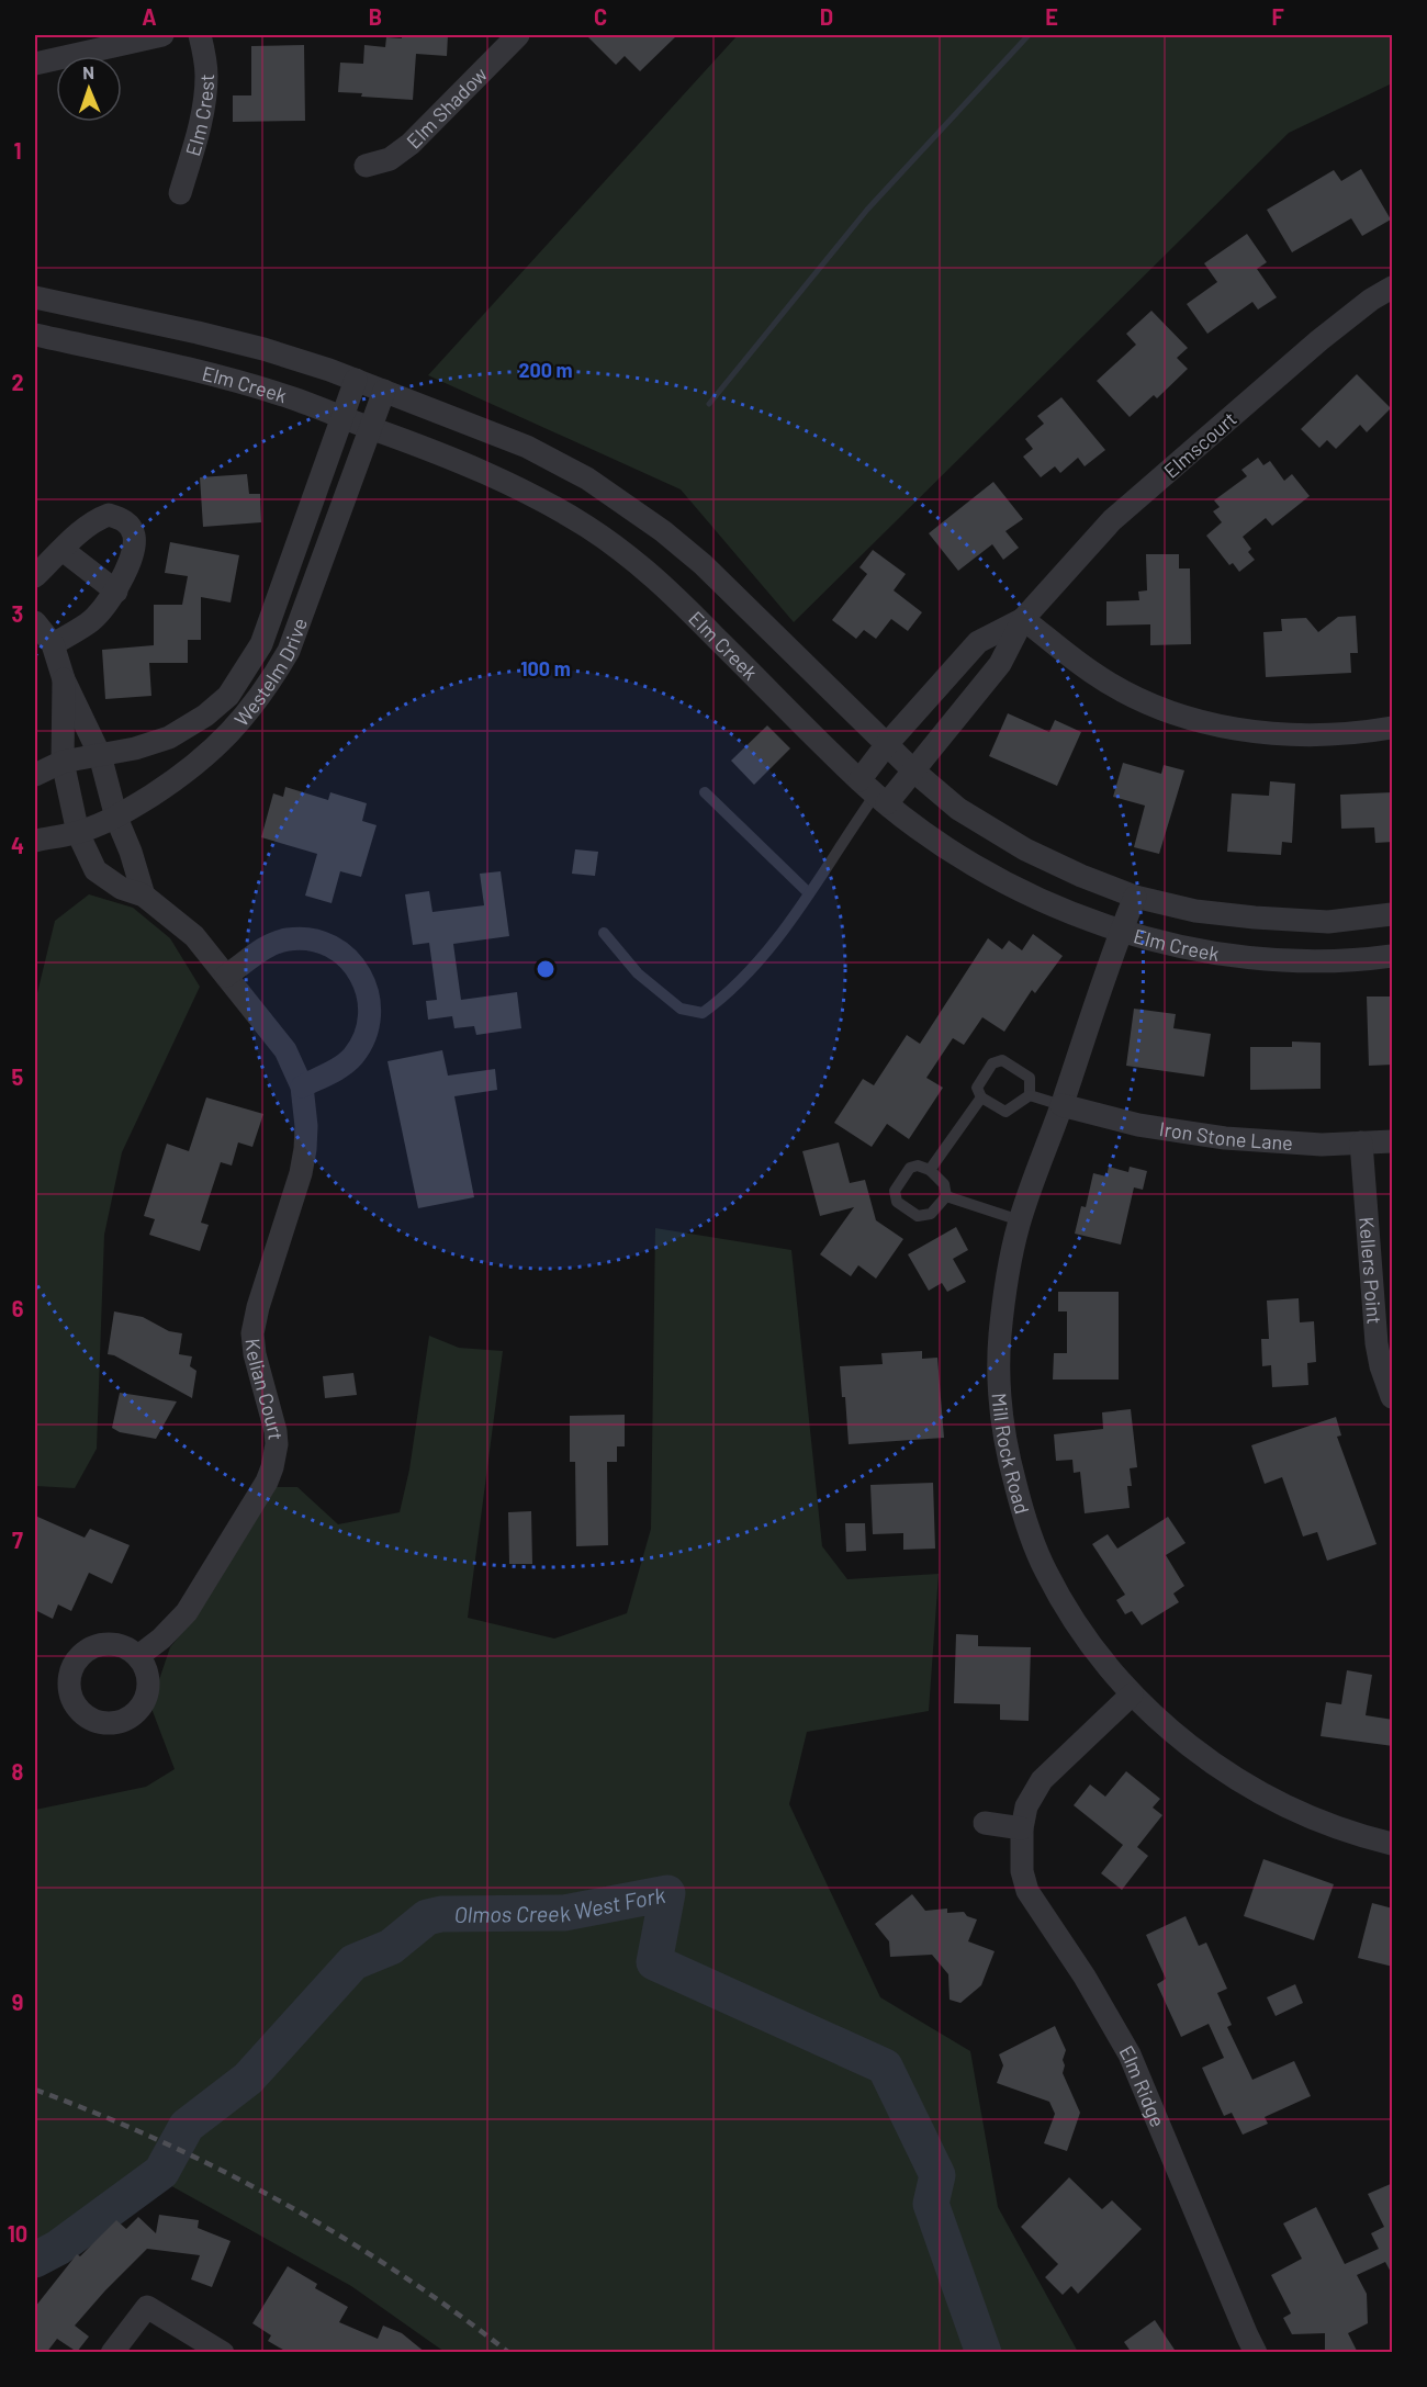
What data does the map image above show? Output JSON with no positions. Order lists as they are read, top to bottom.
{
  "streets": {
    "street": [
      "Elm Shadow",
      "Elm Crest",
      "Elm Creek",
      "Elmscourt",
      "Westelm Drive",
      "Iron Stone Lane",
      "Kellers Point",
      "Kelian Court",
      "Mill Rock Road",
      "Elm Ridge"
    ]
  },
  "crossings": [
    ["Elm Creek", "Elmscourt"],
    ["Elm Creek", "Westelm Drive"],
    ["Elm Creek", "Mill Rock Road"],
    ["Westelm Drive", "Kelian Court"],
    ["Iron Stone Lane", "Kellers Point"],
    ["Iron Stone Lane", "Mill Rock Road"],
    ["Mill Rock Road", "Elm Ridge"]
  ],
  "water": ["Olmos Creek West Fork"],
  "north": "top",
  "grid": {
    "columns": [
      "A",
      "B",
      "C",
      "D",
      "E",
      "F"
    ],
    "rows": [
      "1",
      "2",
      "3",
      "4",
      "5",
      "6",
      "7",
      "8",
      "9",
      "10"
    ]
  },
  "rings": ["200 m", "100 m"]
}
